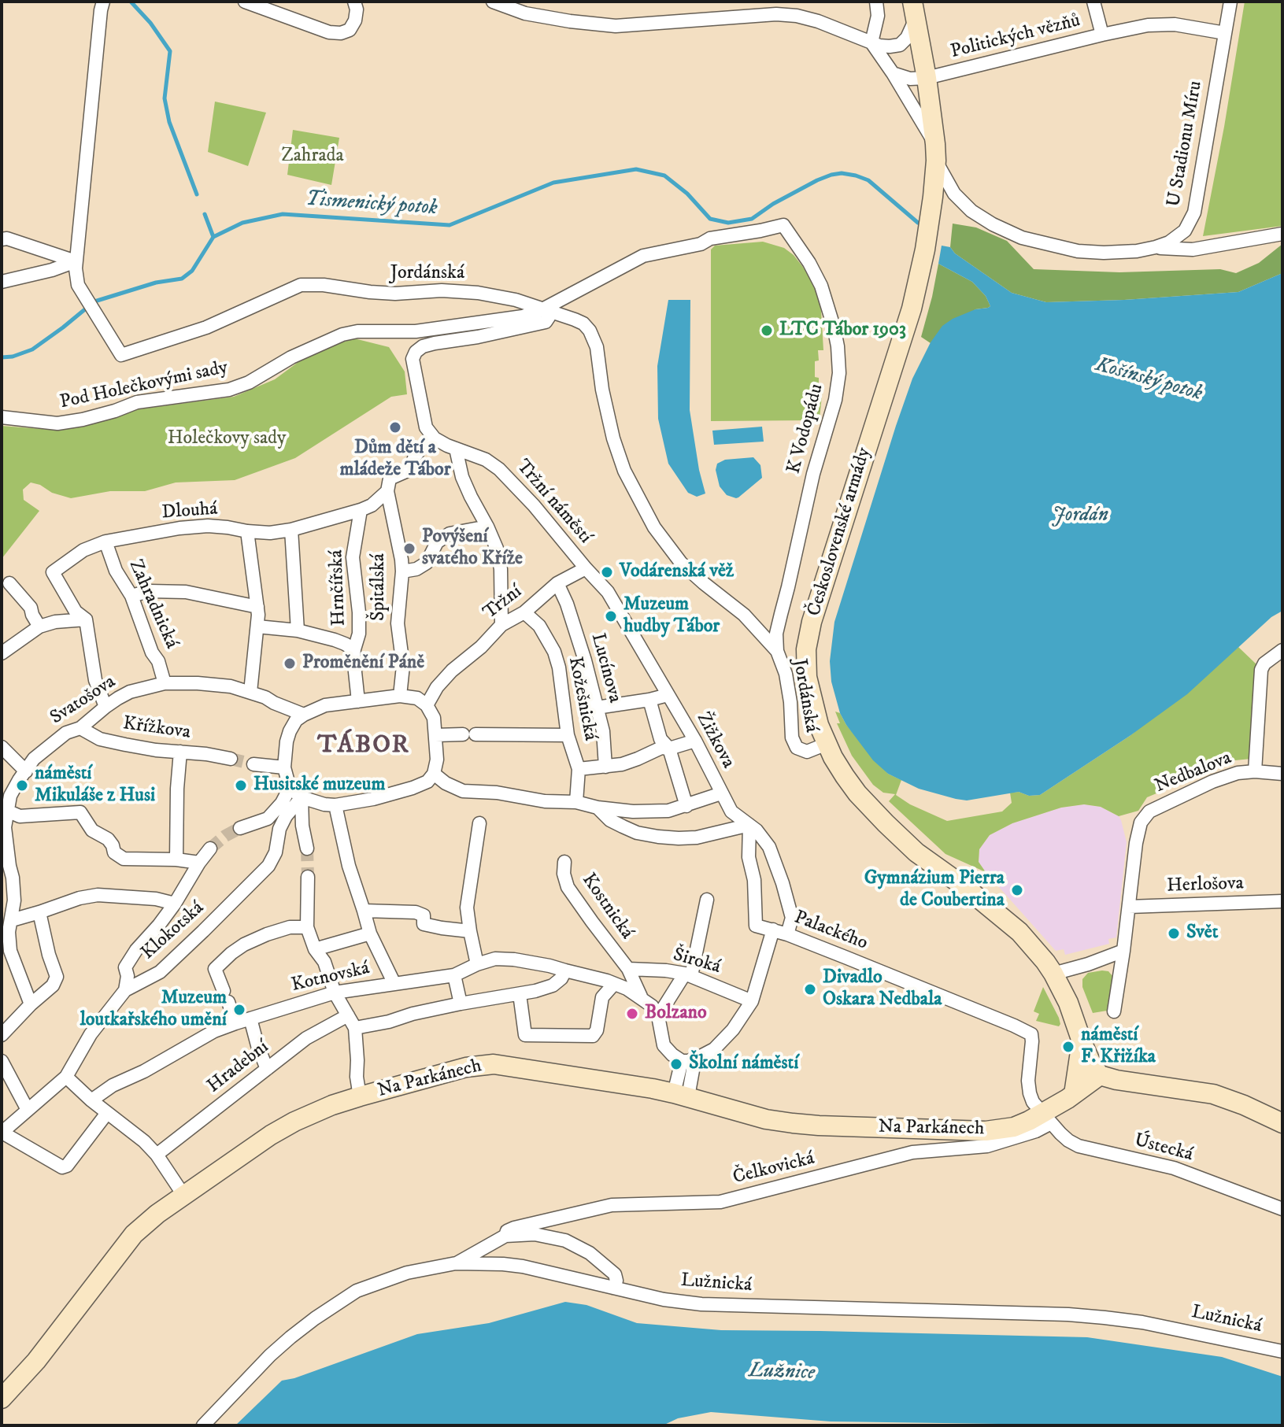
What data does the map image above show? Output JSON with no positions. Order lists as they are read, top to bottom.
{
  "streets": {
    "main road": ["Československé armády", "Na Parkánech"],
    "street": [
      "Politických vězňů",
      "U Stadionu Míru",
      "Jordánská",
      "Pod Holečkovými sady",
      "K Vodopádu",
      "Tržní náměstí",
      "Dlouhá",
      "Špitálská",
      "Hrnčířská",
      "Tržní",
      "Zahradnická",
      "Lucínova",
      "Kožešnická",
      "Svatošova",
      "Křížkova",
      "Žižkova",
      "Nedbalova",
      "Herlošova",
      "Kostnická",
      "Klokotská",
      "Palackého",
      "Široká",
      "Kotnovská",
      "Hradební",
      "Ústecká",
      "Čelkovická",
      "Lužnická"
    ]
  },
  "crossings": [
    ["Politických vězňů", "U Stadionu Míru"],
    ["Politických vězňů", "Československé armády"],
    ["U Stadionu Míru", "Československé armády"],
    ["Jordánská", "Pod Holečkovými sady"],
    ["Jordánská", "K Vodopádu"],
    ["Jordánská", "Československé armády"],
    ["Pod Holečkovými sady", "K Vodopádu"],
    ["Tržní náměstí", "Tržní"],
    ["Tržní náměstí", "Žižkova"],
    ["Dlouhá", "Špitálská"],
    ["Dlouhá", "Hrnčířská"],
    ["Dlouhá", "Zahradnická"],
    ["Špitálská", "Hrnčířská"],
    ["Špitálská", "Tržní"],
    ["Špitálská", "Svatošova"],
    ["Špitálská", "Klokotská"],
    ["Hrnčířská", "Tržní"],
    ["Hrnčířská", "Svatošova"],
    ["Hrnčířská", "Klokotská"],
    ["Tržní", "Lucínova"],
    ["Tržní", "Kožešnická"],
    ["Tržní", "Svatošova"],
    ["Tržní", "Žižkova"],
    ["Tržní", "Klokotská"],
    ["Zahradnická", "Svatošova"],
    ["Svatošova", "Křížkova"],
    ["Svatošova", "Klokotská"],
    ["Žižkova", "Palackého"],
    ["Nedbalova", "Herlošova"],
    ["Kostnická", "Široká"],
    ["Kostnická", "Kotnovská"],
    ["Palackého", "Na Parkánech"],
    ["Palackého", "Ústecká"],
    ["Palackého", "Čelkovická"],
    ["Na Parkánech", "Ústecká"],
    ["Na Parkánech", "Čelkovická"],
    ["Ústecká", "Čelkovická"],
    ["Čelkovická", "Lužnická"]
  ],
  "districts": ["TÁBOR"],
  "water": [
    "Tismenický potok",
    "Košínský potok",
    "Jordán",
    "Lužnice"
  ],
  "parks": ["Zahrada", "Holečkovy sady"],
  "places": [
    "LTC Tábor 1903",
    "Dům dětí a mládeže Tábor",
    "Povýšení svatého Kříže",
    "Vodárenská věž",
    "Muzeum hudby Tábor",
    "Proměnění Páně",
    "náměstí Mikuláše z Husi",
    "Husitské muzeum",
    "Gymnázium Pierra de Coubertina",
    "Svět",
    "Divadlo Oskara Nedbala",
    "Muzeum loutkařského umění",
    "Bolzano",
    "náměstí F. Křižíka",
    "Školní náměstí"
  ]
}
